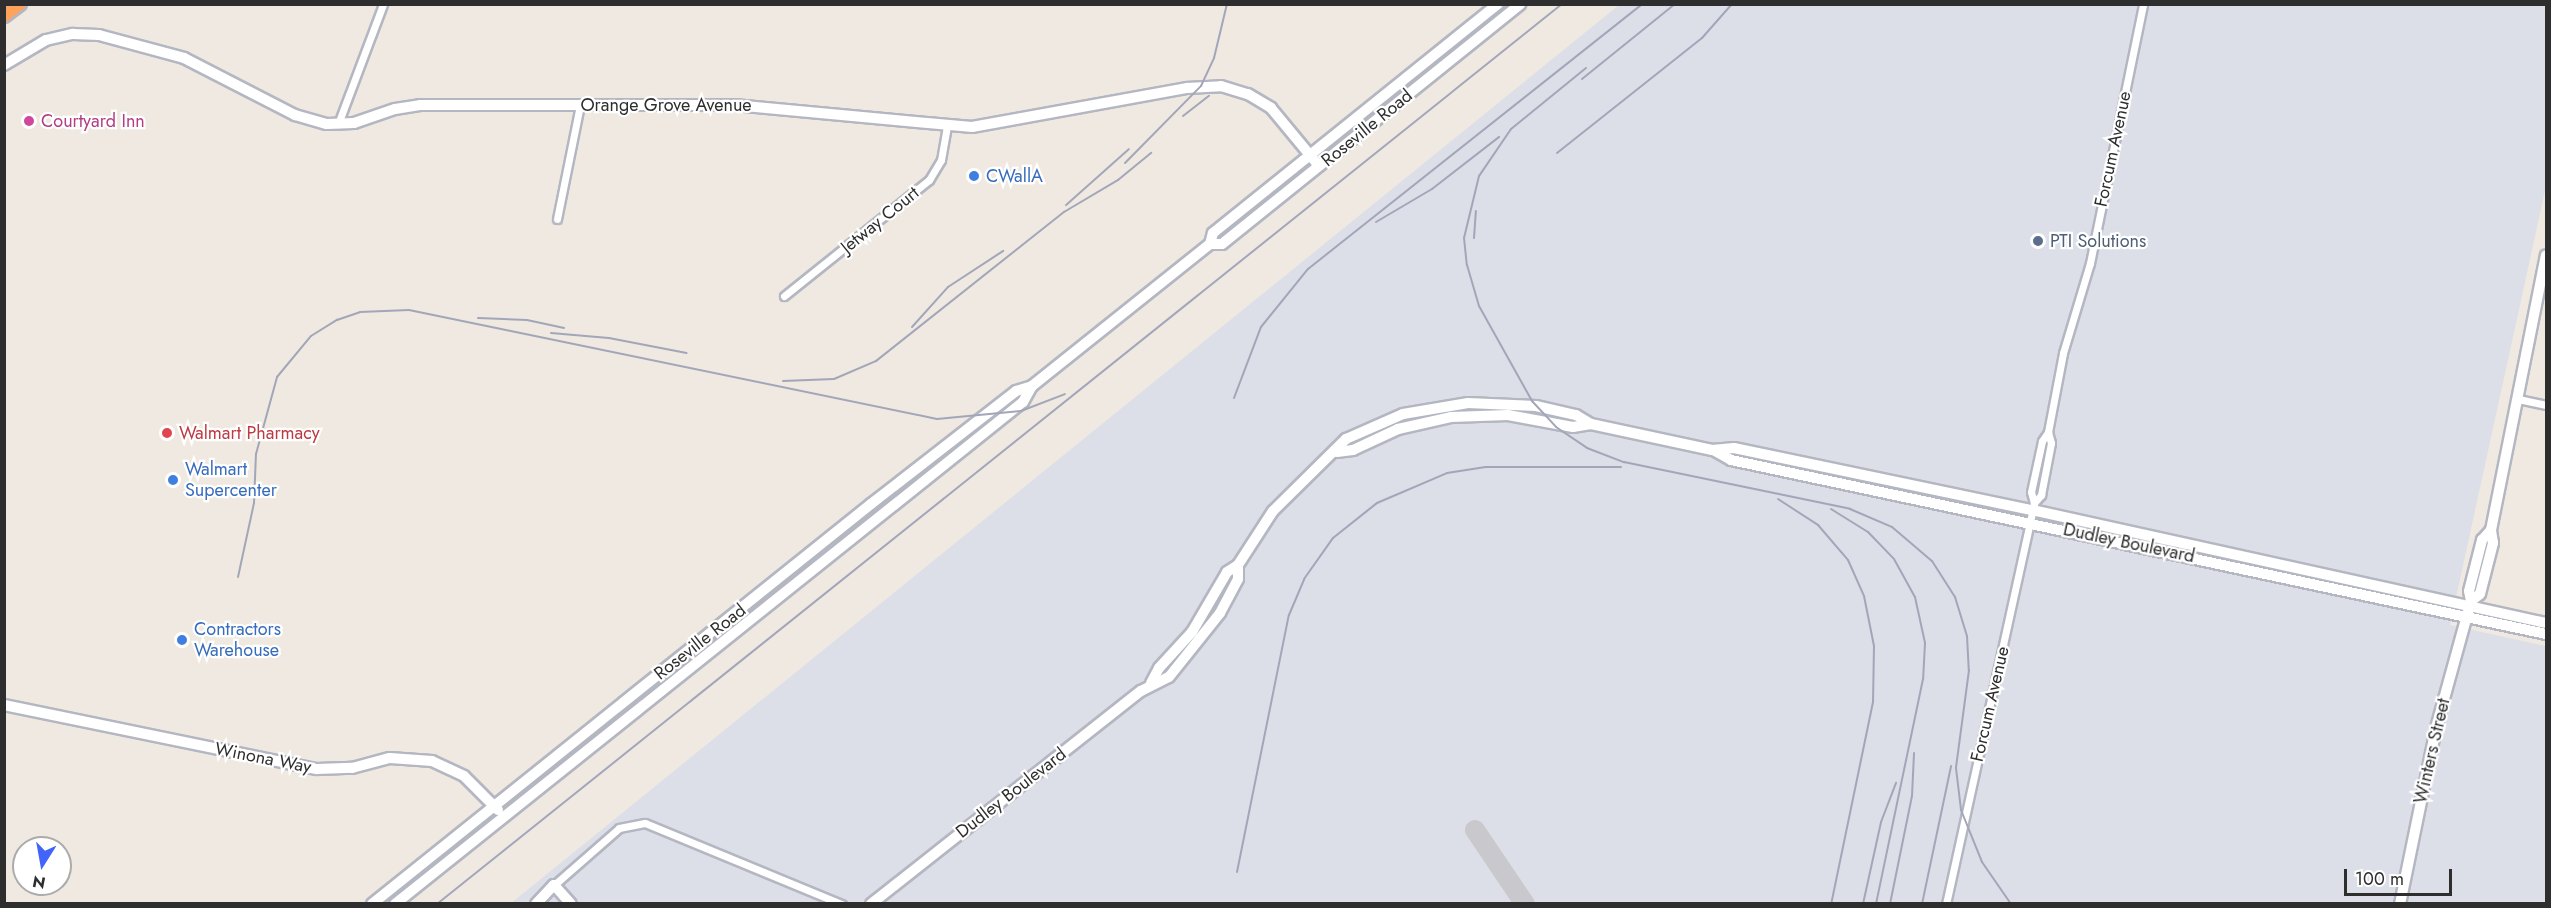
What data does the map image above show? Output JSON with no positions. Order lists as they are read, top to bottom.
{
  "streets": {
    "main road": [
      "Orange Grove Avenue",
      "Roseville Road",
      "Dudley Boulevard",
      "Winters Street",
      "Winona Way"
    ],
    "street": ["Forcum Avenue", "Jetway Court"]
  },
  "crossings": [
    ["Orange Grove Avenue", "Roseville Road"],
    ["Orange Grove Avenue", "Jetway Court"],
    ["Roseville Road", "Winona Way"],
    ["Forcum Avenue", "Dudley Boulevard"],
    ["Dudley Boulevard", "Winters Street"]
  ],
  "places": [
    "Courtyard Inn",
    "CWallA",
    "PTI Solutions",
    "Walmart Pharmacy",
    "Walmart Supercenter",
    "Contractors Warehouse"
  ],
  "scale_bar": "100 m",
  "north": "bottom"
}
